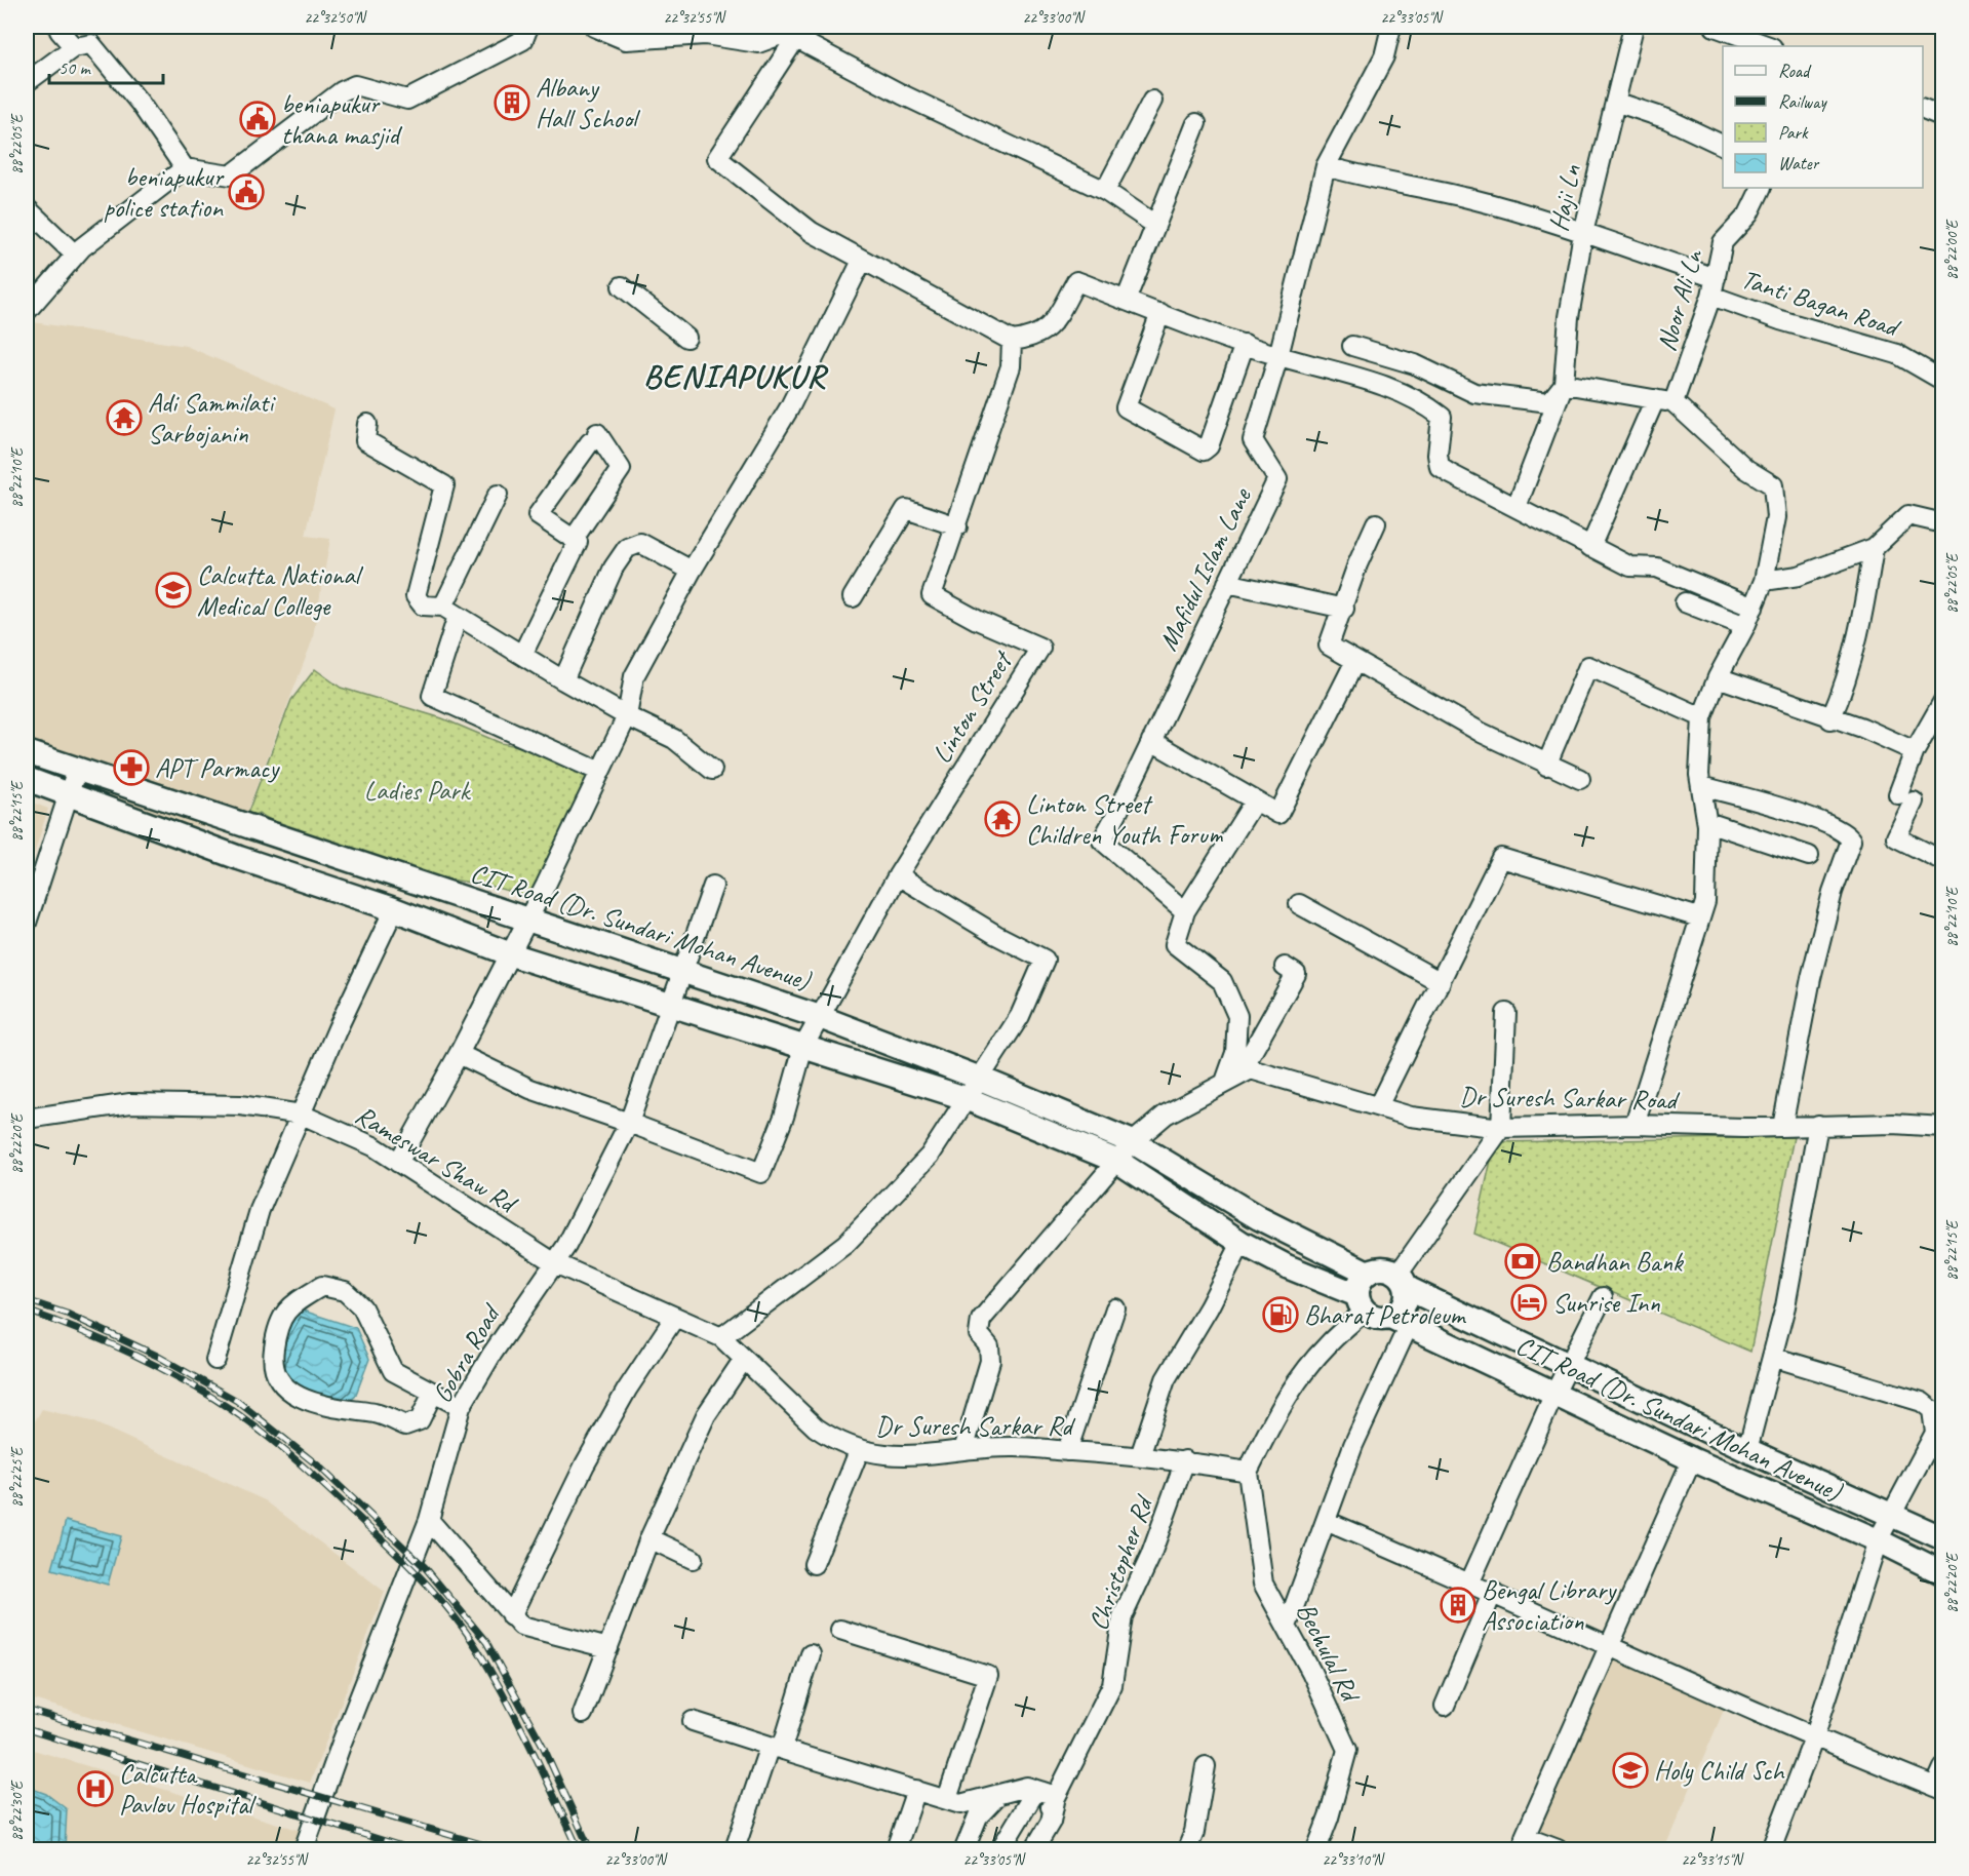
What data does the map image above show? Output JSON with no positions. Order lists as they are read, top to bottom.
{
  "streets": {
    "main road": ["CIT Road (Dr. Sundari Mohan Avenue)"],
    "street": [
      "Haji Ln",
      "Noor Ali Ln",
      "Tanti Bagan Road",
      "Mafidul Islam Lane",
      "Linton Street",
      "Dr Suresh Sarkar Road",
      "Rameswar Shaw Rd",
      "Gobra Road",
      "Dr Suresh Sarkar Rd",
      "Christopher Rd",
      "Bechulal Rd"
    ]
  },
  "crossings": [
    ["Haji Ln", "Tanti Bagan Road"],
    ["Noor Ali Ln", "Tanti Bagan Road"],
    ["Tanti Bagan Road", "Mafidul Islam Lane"],
    ["Linton Street", "CIT Road (Dr. Sundari Mohan Avenue)"],
    ["CIT Road (Dr. Sundari Mohan Avenue)", "Gobra Road"],
    ["Rameswar Shaw Rd", "Gobra Road"],
    ["Rameswar Shaw Rd", "Dr Suresh Sarkar Rd"],
    ["Gobra Road", "Dr Suresh Sarkar Rd"],
    ["Dr Suresh Sarkar Rd", "Christopher Rd"],
    ["Dr Suresh Sarkar Rd", "Bechulal Rd"]
  ],
  "districts": ["BENIAPUKUR"],
  "parks": ["Ladies Park"],
  "places": {
    "building": ["Albany Hall School", "Bengal Library Association"],
    "public building": ["beniapukur thana masjid", "beniapukur police station"],
    "temple": ["Adi Sammilati Sarbojanin", "Linton Street Children Youth Forum"],
    "school or university": ["Calcutta National Medical College", "Holy Child Sch"],
    "pharmacy": ["APT Parmacy"],
    "bank": ["Bandhan Bank"],
    "hotel": ["Sunrise Inn"],
    "fuel station": ["Bharat Petroleum"],
    "hospital": ["Calcutta Pavlov Hospital"]
  },
  "legend": [
    "Road",
    "Railway",
    "Park",
    "Water"
  ],
  "scale_bar": "50 m",
  "coordinates": [
    "22°32'50\"N",
    "22°32'55\"N",
    "22°33'00\"N",
    "22°33'05\"N",
    "88°22'05\"E",
    "88°22'00\"E",
    "88°22'10\"E",
    "88°22'15\"E",
    "88°22'20\"E",
    "88°22'25\"E",
    "88°22'30\"E",
    "22°33'10\"N",
    "22°33'15\"N"
  ]
}
